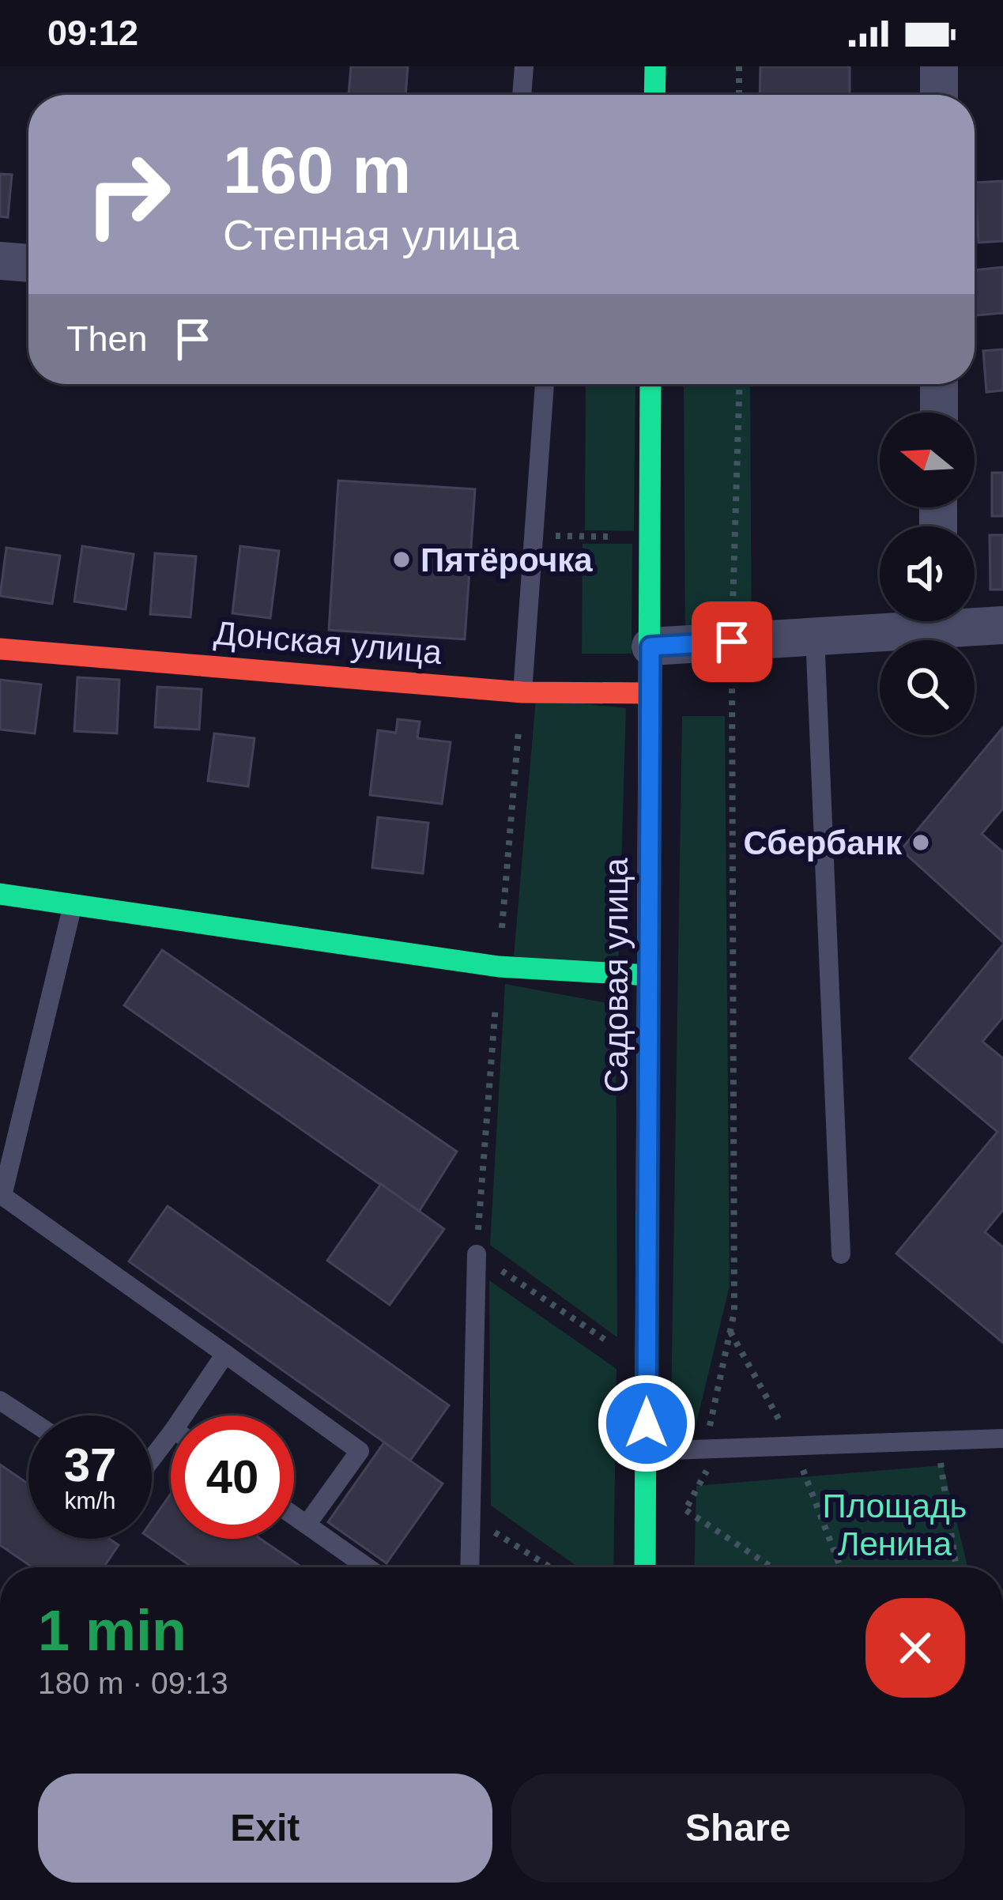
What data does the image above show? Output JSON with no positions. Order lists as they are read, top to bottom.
{
  "streets": {
    "street": ["Донская улица", "Садовая улица"]
  },
  "crossings": [
    ["Донская улица", "Садовая улица"]
  ],
  "parks": ["Площадь Ленина"],
  "places": ["Пятёрочка", "Сбербанк"],
  "north": "left",
  "page": {
    "status": "09:12",
    "turn": ["160 m", "Степная улица"],
    "then": "Then",
    "speed": "37 km/h",
    "limit": "40",
    "heading": ["1 min", "180 m · 09:13"],
    "buttons": ["Exit", "Share"]
  }
}
